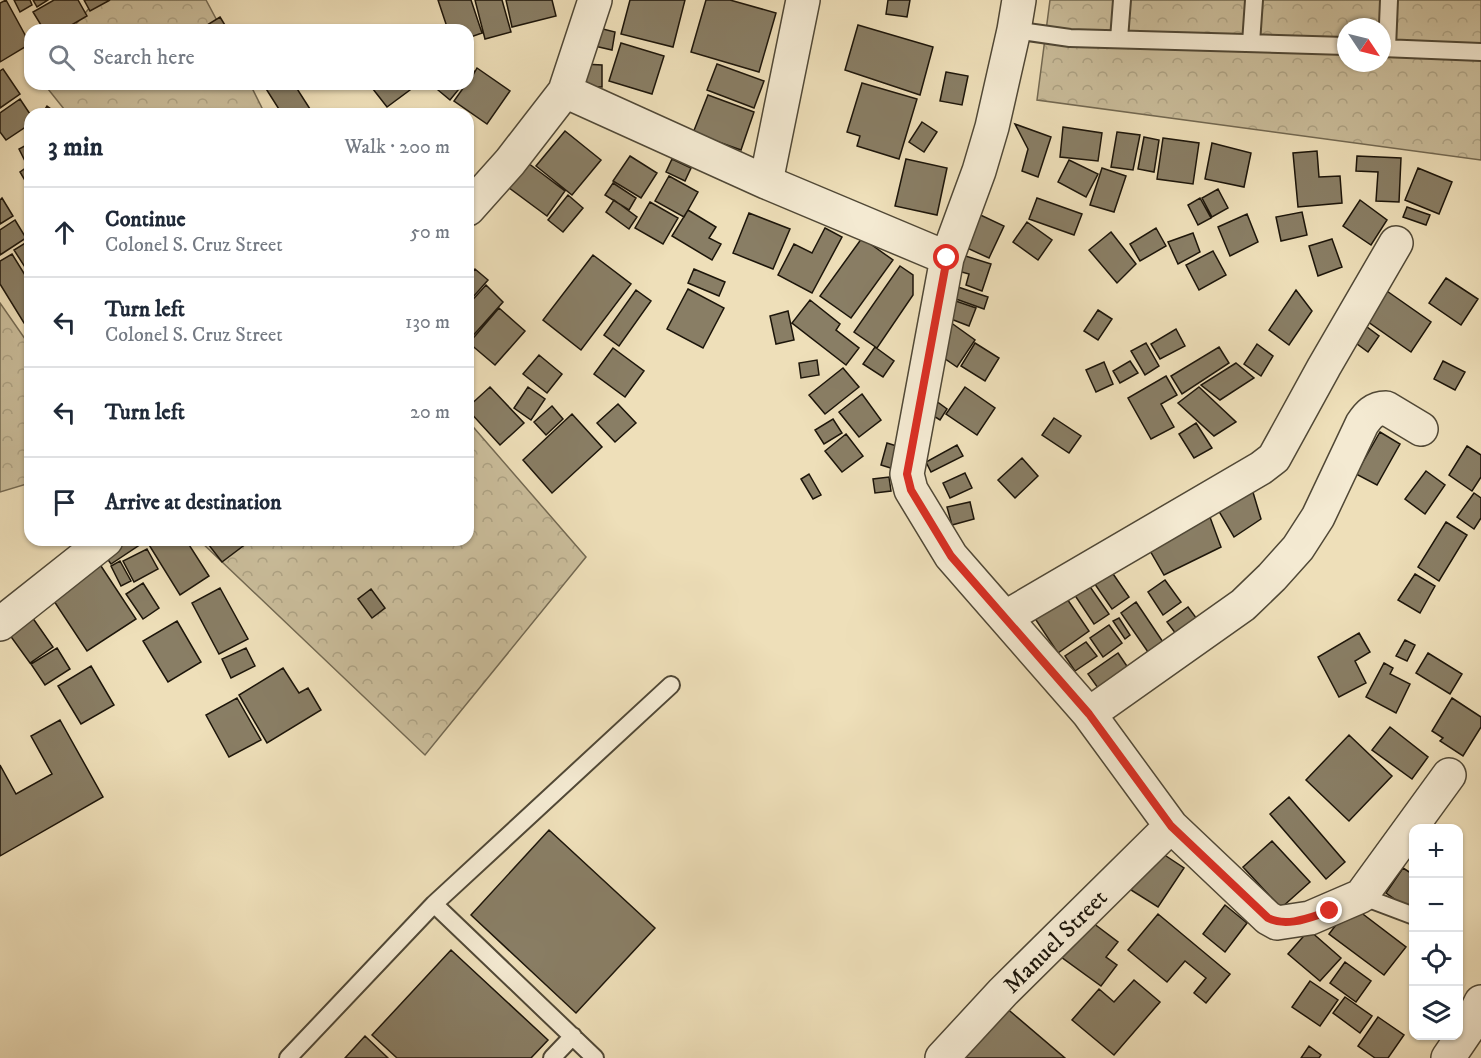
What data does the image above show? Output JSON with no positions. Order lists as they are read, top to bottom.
{
  "streets": {
    "street": ["Manuel Street"]
  },
  "north": "bottom right",
  "page": {
    "search": "Search here",
    "heading": ["3 min", "Walk · 200 m"],
    "list": [
      ["Continue", "Colonel S. Cruz Street", "50 m"],
      ["Turn left", "Colonel S. Cruz Street", "130 m"],
      ["Turn left", "20 m"],
      "Arrive at destination"
    ],
    "map_buttons": ["+", "−"]
  }
}
